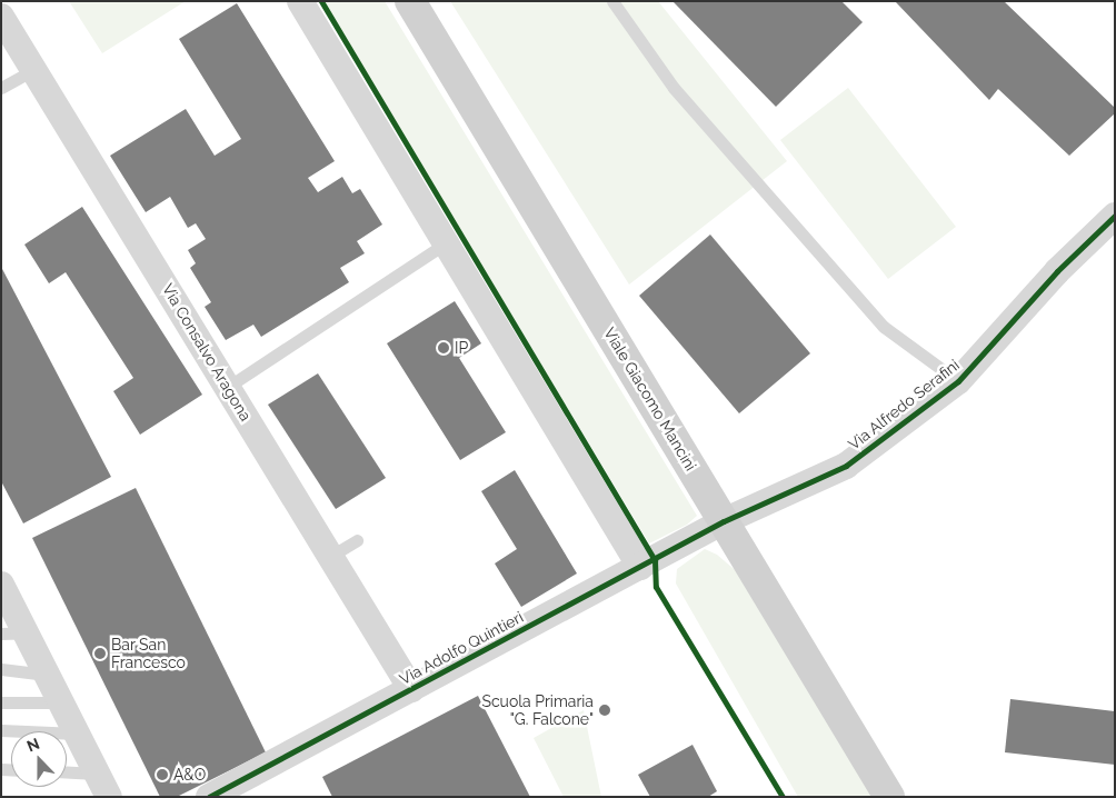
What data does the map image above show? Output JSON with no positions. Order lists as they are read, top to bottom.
{
  "streets": {
    "street": [
      "Via Consalvo Aragona",
      "Viale Giacomo Mancini",
      "Via Alfredo Serafini",
      "Via Adolfo Quintieri"
    ]
  },
  "crossings": [
    ["Via Consalvo Aragona", "Via Adolfo Quintieri"],
    ["Viale Giacomo Mancini", "Via Alfredo Serafini"],
    ["Viale Giacomo Mancini", "Via Adolfo Quintieri"],
    ["Via Alfredo Serafini", "Via Adolfo Quintieri"]
  ],
  "places": [
    "IP",
    "Bar San Francesco",
    "Scuola Primaria \"G. Falcone\"",
    "A&O"
  ],
  "north": "top"
}
